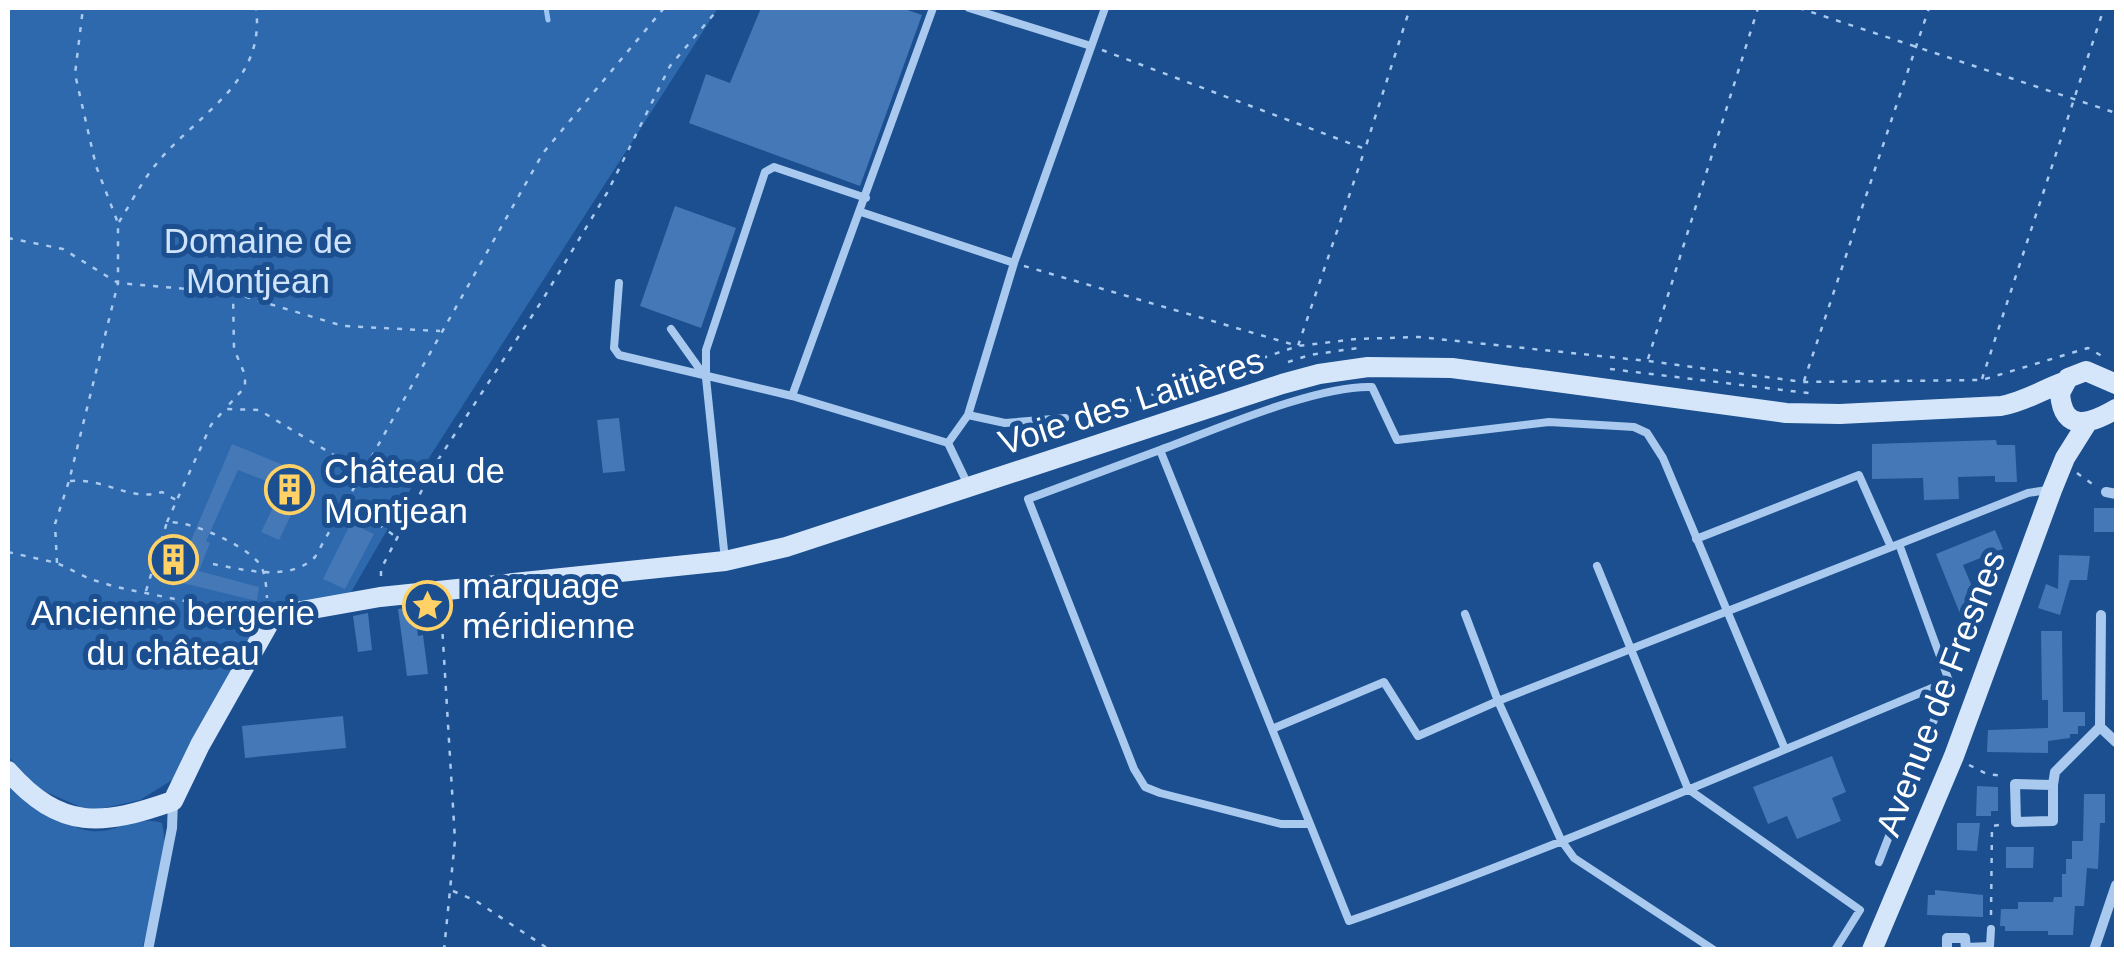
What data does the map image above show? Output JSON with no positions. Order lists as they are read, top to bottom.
{
  "streets": {
    "street": ["Voie des Laitières", "Avenue de Fresnes"]
  },
  "crossings": [
    ["Voie des Laitières", "Avenue de Fresnes"]
  ],
  "parks": ["Domaine de Montjean"],
  "places": {
    "building": ["Château de Montjean", "Ancienne bergerie du château"],
    "place": ["marquage méridienne"]
  }
}
